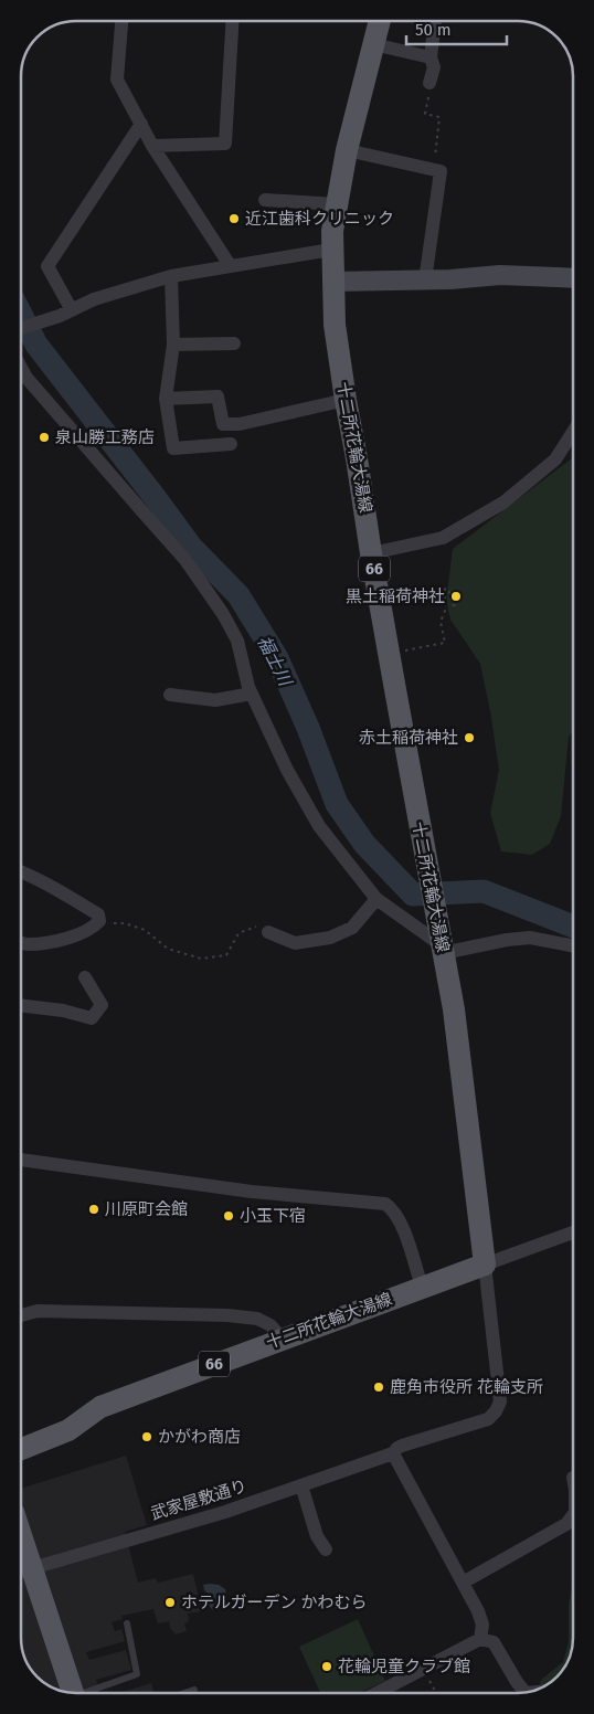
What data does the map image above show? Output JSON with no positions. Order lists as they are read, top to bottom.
{
  "streets": {
    "main road": ["十二所花輪大湯線", "66"],
    "street": ["武家屋敷通り"]
  },
  "crossings": [
    ["十二所花輪大湯線", "武家屋敷通り"]
  ],
  "water": ["福士川"],
  "places": [
    "近江歯科クリニック",
    "泉山勝工務店",
    "黒土稲荷神社",
    "赤土稲荷神社",
    "川原町会館",
    "小玉下宿",
    "鹿角市役所 花輪支所",
    "かがわ商店",
    "ホテルガーデン かわむら",
    "花輪児童クラブ館"
  ],
  "scale_bar": "50 m"
}
